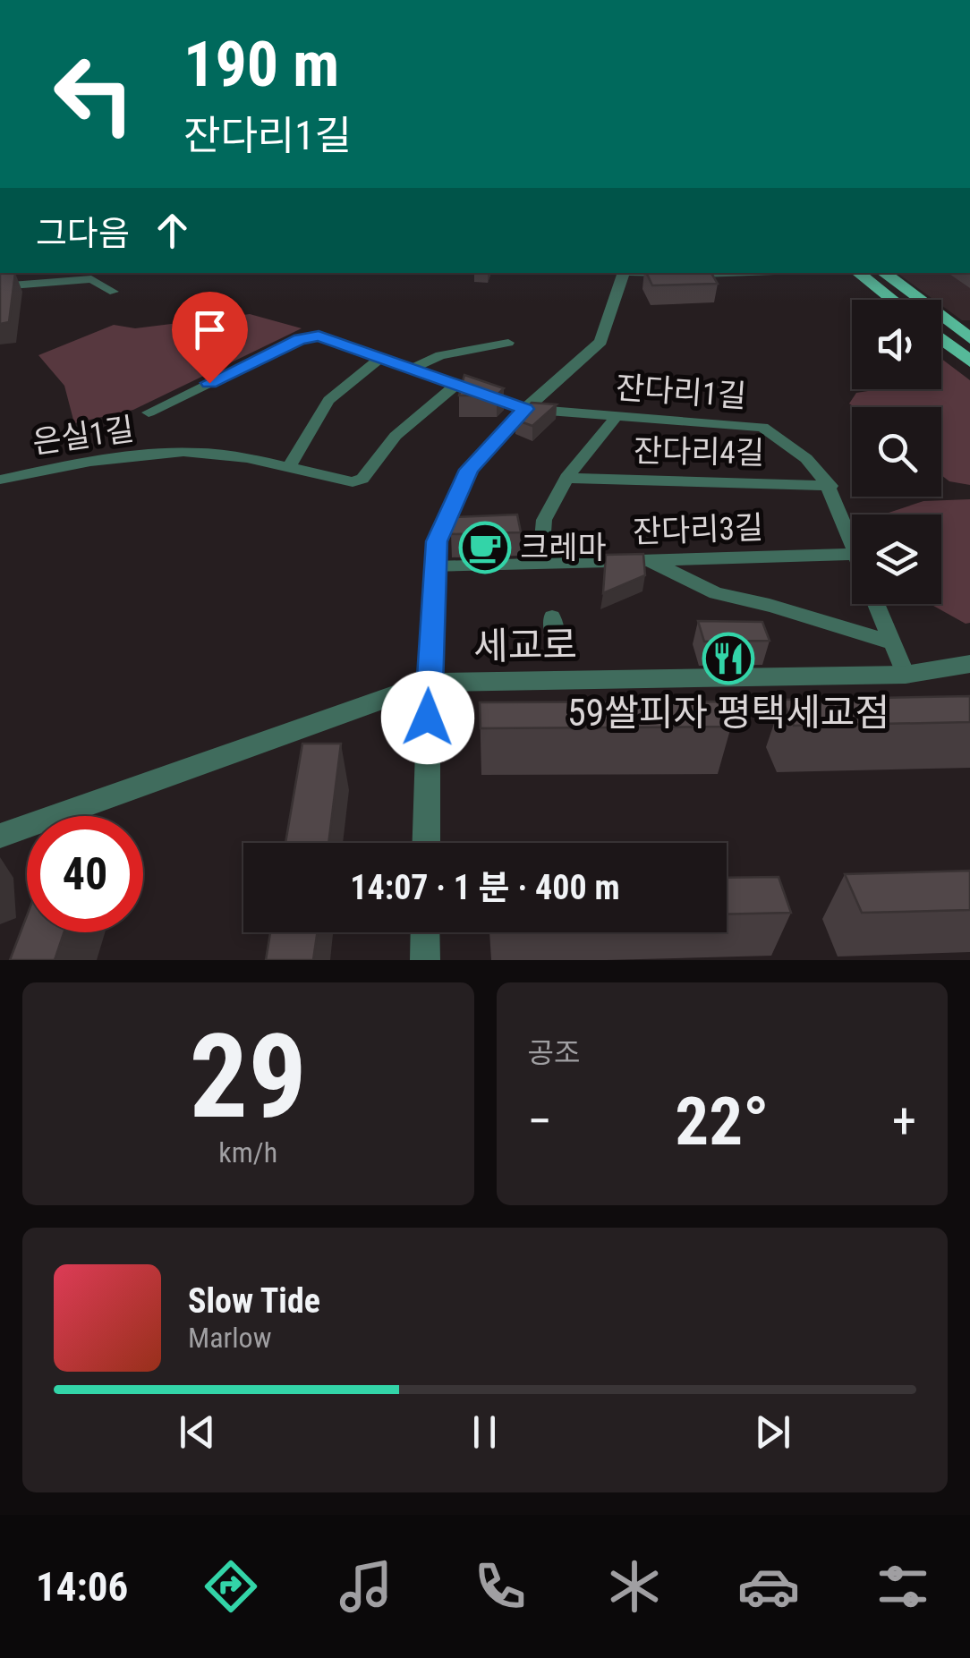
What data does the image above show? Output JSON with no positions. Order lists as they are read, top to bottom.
{
  "streets": {
    "street": [
      "잔다리1길",
      "은실1길",
      "잔다리4길",
      "잔다리3길",
      "세교로"
    ]
  },
  "crossings": [
    ["잔다리1길", "은실1길"],
    ["잔다리1길", "잔다리4길"],
    ["잔다리1길", "세교로"],
    ["잔다리4길", "잔다리3길"]
  ],
  "places": {
    "cafe": ["크레마"],
    "restaurant": ["59쌀피자 평택세교점"]
  },
  "page": {
    "turn": ["190 m", "잔다리1길"],
    "then": "그다음",
    "limit": "40",
    "trip": "14:07 · 1 분 · 400 m",
    "tile": [
      ["29", "km/h"],
      "공조"
    ],
    "heat": ["−", "22°", "+"],
    "song": ["Slow Tide", "Marlow"],
    "tabs": "14:06"
  }
}
